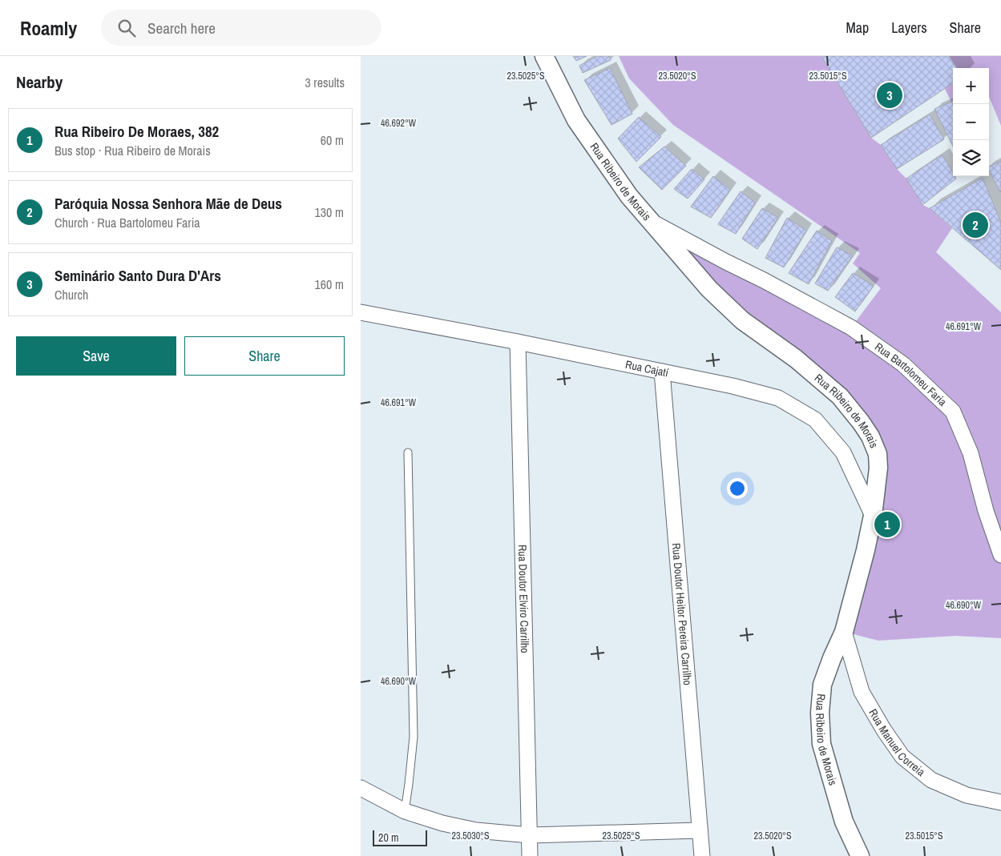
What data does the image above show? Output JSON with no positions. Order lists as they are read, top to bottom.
{
  "streets": {
    "street": [
      "Rua Ribeiro de Morais",
      "Rua Cajatí",
      "Rua Bartolomeu Faria",
      "Rua Doutor Elviro Carrilho",
      "Rua Doutor Heitor Pereira Carrilho",
      "Rua Manuel Correia"
    ]
  },
  "crossings": [
    ["Rua Ribeiro de Morais", "Rua Cajatí"],
    ["Rua Ribeiro de Morais", "Rua Bartolomeu Faria"],
    ["Rua Ribeiro de Morais", "Rua Manuel Correia"],
    ["Rua Cajatí", "Rua Doutor Elviro Carrilho"],
    ["Rua Cajatí", "Rua Doutor Heitor Pereira Carrilho"]
  ],
  "scale_bar": "20 m",
  "page": {
    "header": "Roamly",
    "search": "Search here",
    "nav": ["Map", "Layers", "Share"],
    "heading": ["Nearby", "3 results"],
    "map_buttons": ["+", "−"],
    "pins": ["3", "2", "1"],
    "list": [
      {
        "mark": "1",
        "name": "Rua Ribeiro De Moraes, 382",
        "note": "Bus stop · Rua Ribeiro de Morais",
        "value": "60 m"
      },
      {
        "mark": "2",
        "name": "Paróquia Nossa Senhora Mãe de Deus",
        "note": "Church · Rua Bartolomeu Faria",
        "value": "130 m"
      },
      {
        "mark": "3",
        "name": "Seminário Santo Dura D'Ars",
        "note": "Church",
        "value": "160 m"
      }
    ],
    "buttons": ["Save", "Share"],
    "scale": "20 m"
  },
  "coordinates": [
    "23.5025°S",
    "23.5020°S",
    "23.5015°S",
    "46.692°W",
    "46.691°W",
    "46.690°W",
    "23.5030°S"
  ]
}
